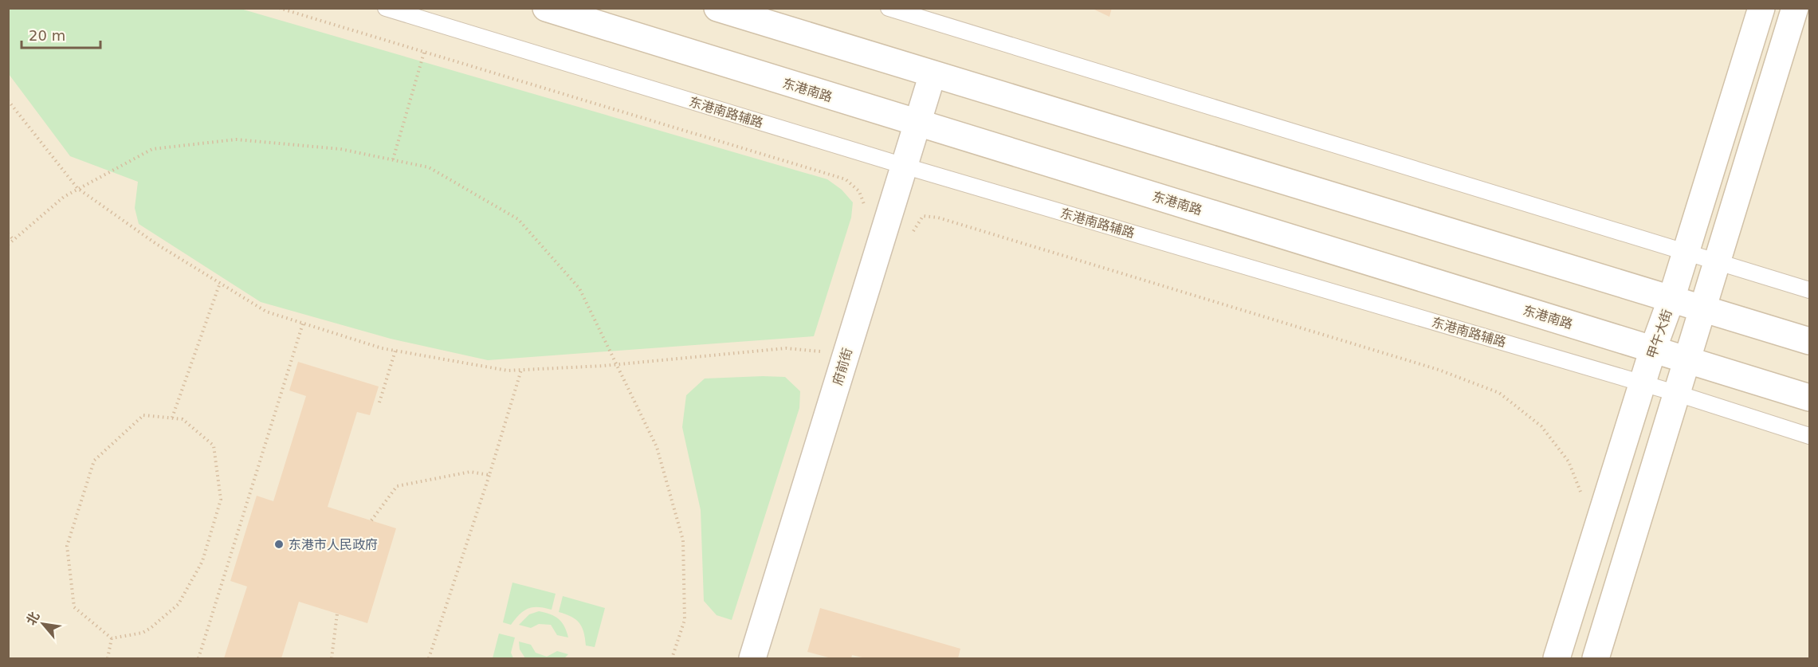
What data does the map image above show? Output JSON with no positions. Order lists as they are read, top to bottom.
{
  "streets": {
    "main road": ["东港南路", "甲午大街", "府前街"],
    "lane": ["东港南路辅路"]
  },
  "crossings": [
    ["东港南路", "甲午大街"],
    ["东港南路", "府前街"],
    ["东港南路辅路", "甲午大街"],
    ["东港南路辅路", "府前街"]
  ],
  "places": ["东港市人民政府"],
  "scale_bar": "20 m",
  "north": "top left"
}
